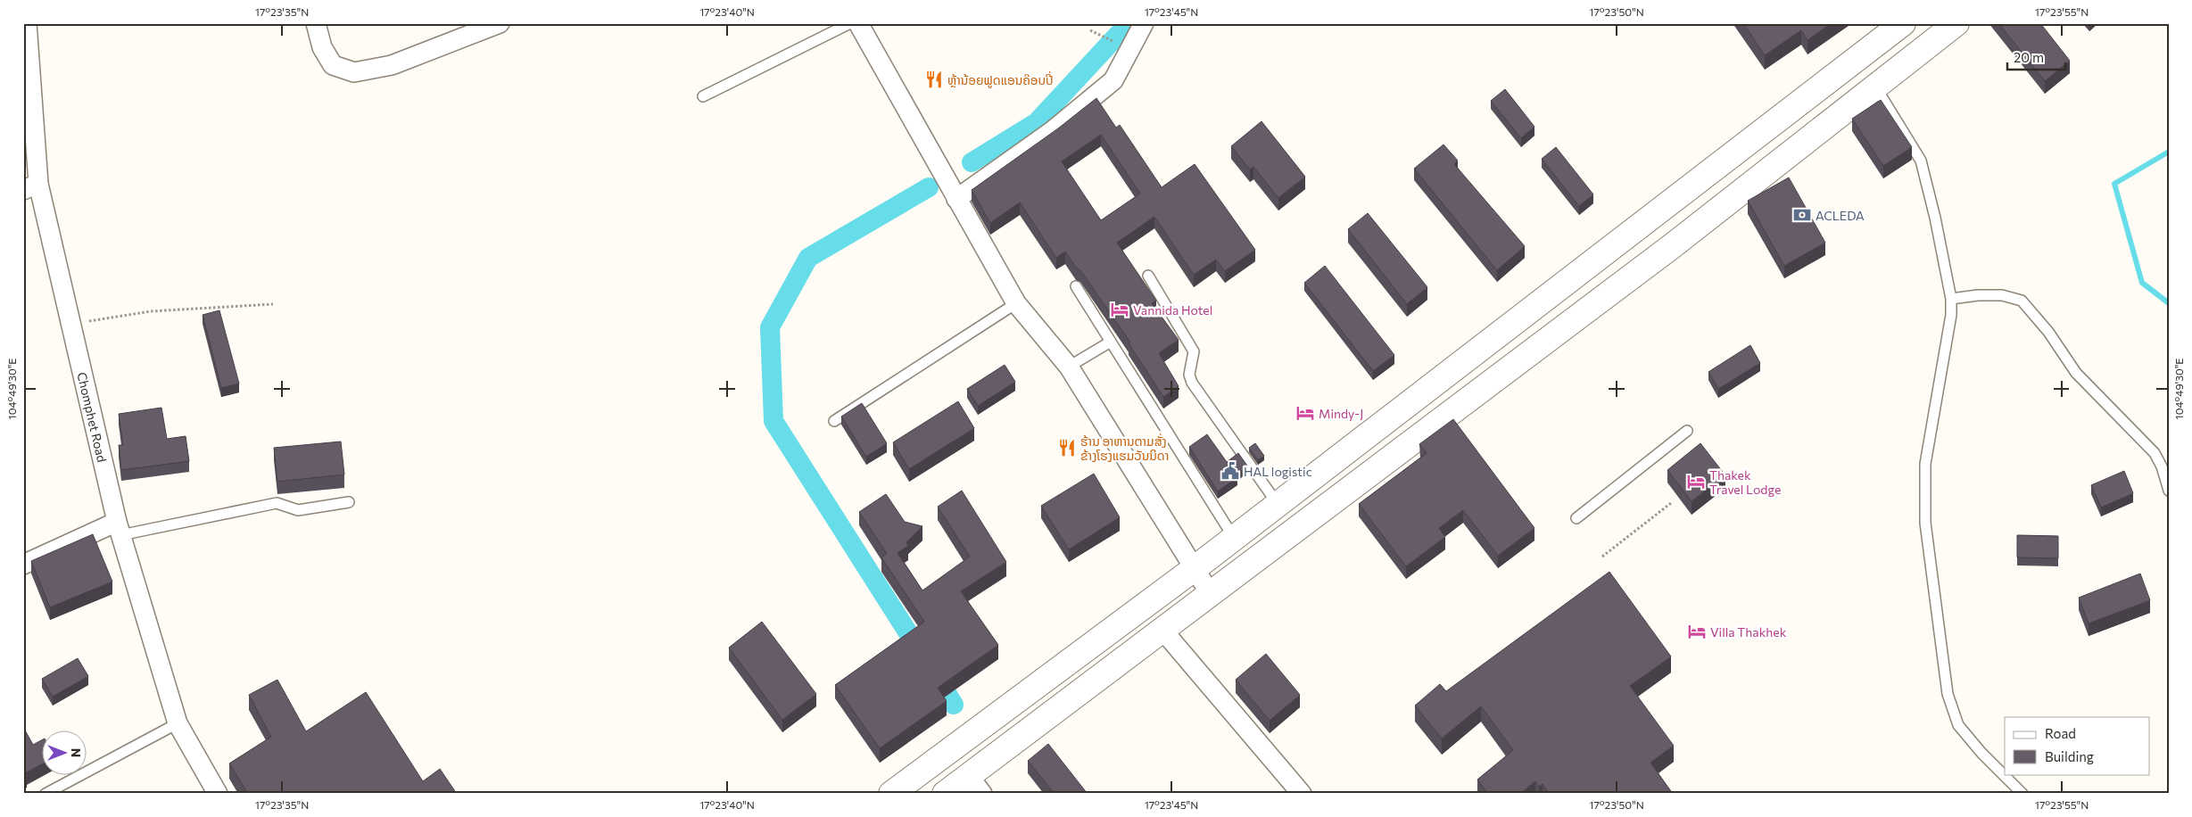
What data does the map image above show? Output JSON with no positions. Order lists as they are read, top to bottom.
{
  "streets": {
    "street": ["Chomphet Road"]
  },
  "places": {
    "restaurant": ["ຫຼ້ານ້ອຍຟູດແອນຄ໊ອບປີ່", "ຮ້ານ ອາຫານຕາມສັ່ງ ຂ້າງໂຮງແຮມວັນນິດາ"],
    "bank": ["ACLEDA"],
    "hotel": [
      "Vannida Hotel",
      "Mindy-J",
      "Thakek Travel Lodge",
      "Villa Thakhek"
    ],
    "public building": ["HAL logistic"]
  },
  "legend": ["Road", "Building"],
  "scale_bar": "20 m",
  "north": "right",
  "coordinates": [
    "17°23'35\"N",
    "17°23'40\"N",
    "17°23'45\"N",
    "17°23'50\"N",
    "17°23'55\"N",
    "104°49'30\"E"
  ]
}
